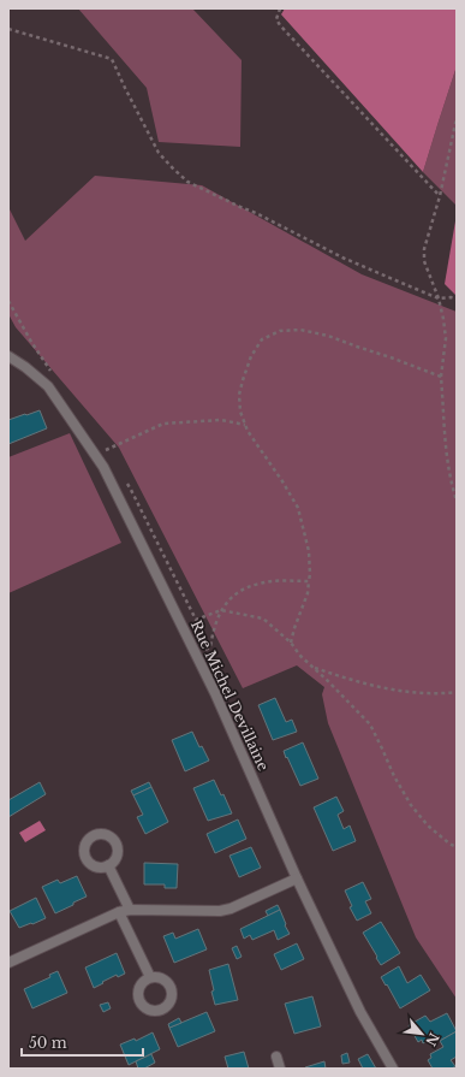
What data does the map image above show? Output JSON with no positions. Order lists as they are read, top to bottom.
{
  "streets": {
    "street": ["Rue Michel Devillaine"]
  },
  "scale_bar": "50 m",
  "north": "bottom right"
}
